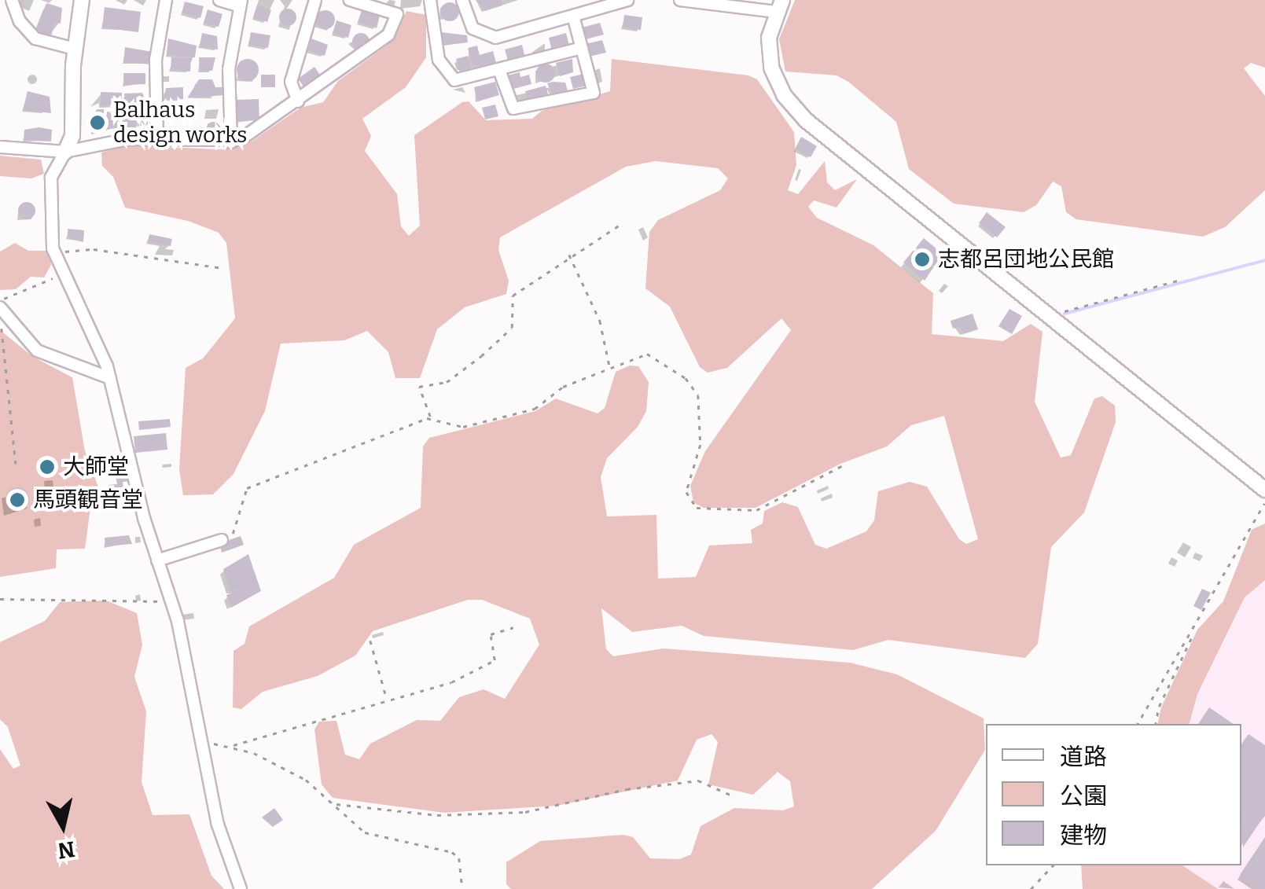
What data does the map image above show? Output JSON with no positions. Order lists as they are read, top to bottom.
{
  "places": [
    "Balhaus design works",
    "志都呂団地公民館",
    "大師堂",
    "馬頭観音堂"
  ],
  "legend": ["道路", "公園", "建物"],
  "north": "bottom"
}
